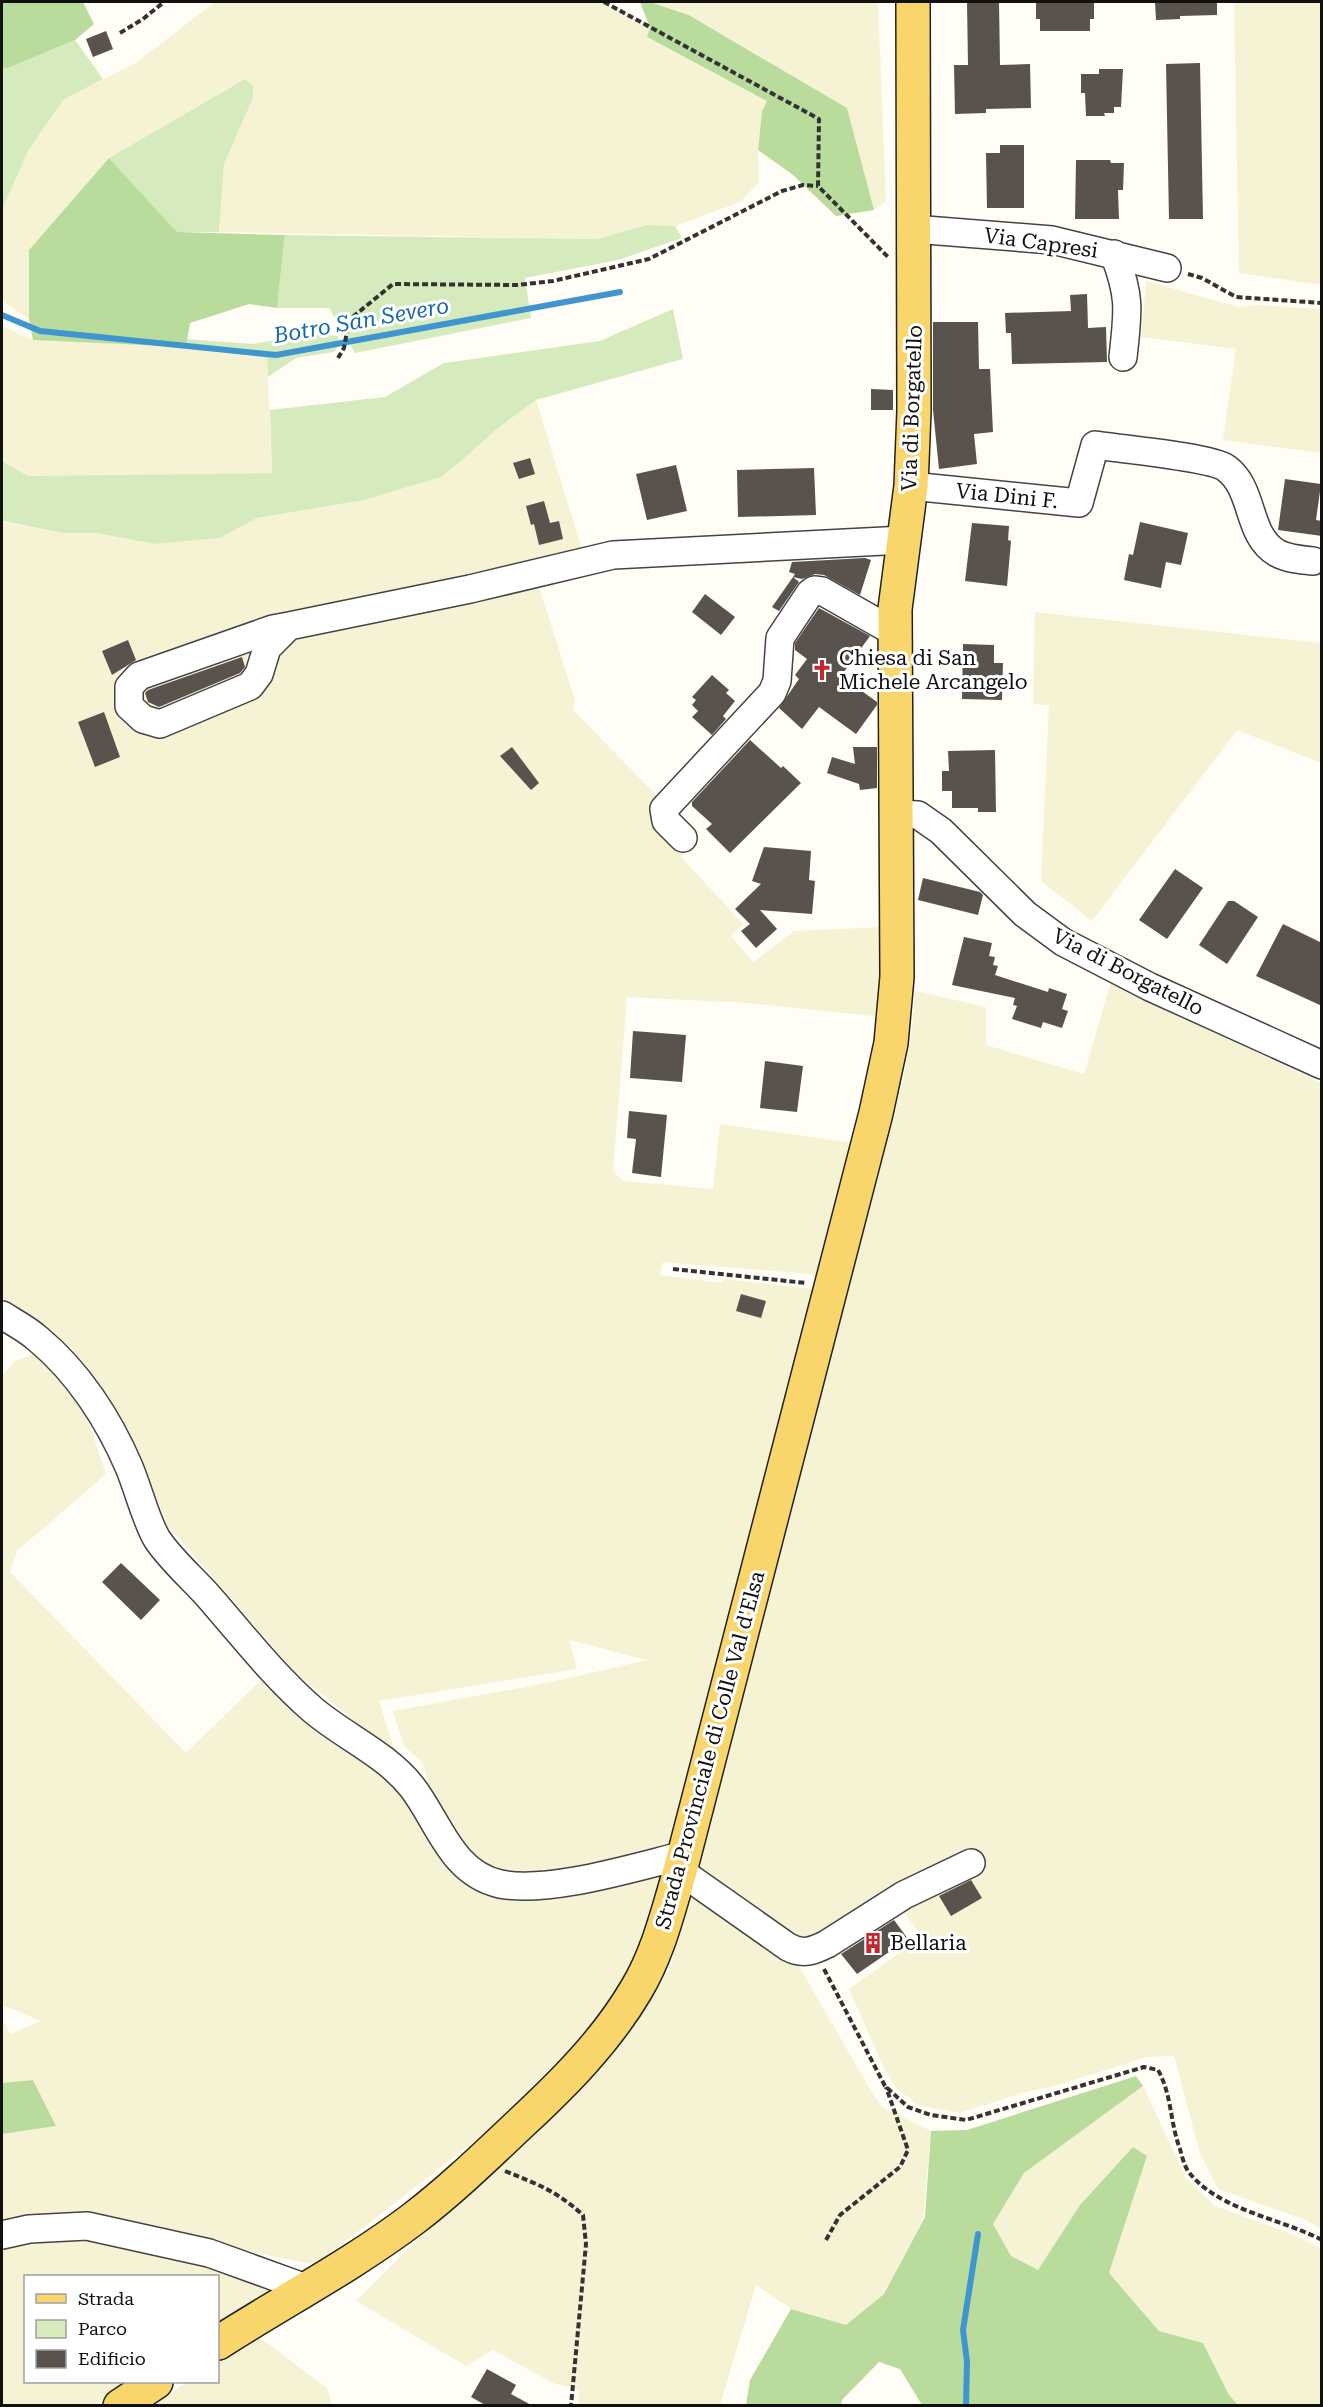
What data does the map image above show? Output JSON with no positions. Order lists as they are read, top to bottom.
{
  "streets": {
    "main road": ["Via di Borgatello", "Strada Provinciale di Colle Val d'Elsa"],
    "street": ["Via Capresi", "Via Dini F."]
  },
  "crossings": [
    ["Via Capresi", "Via di Borgatello"],
    ["Via di Borgatello", "Via Dini F."],
    ["Via di Borgatello", "Strada Provinciale di Colle Val d'Elsa"]
  ],
  "water": ["Botro San Severo"],
  "places": {
    "church": ["Chiesa di San Michele Arcangelo"],
    "building": ["Bellaria"]
  },
  "legend": ["Strada", "Parco", "Edificio"]
}
